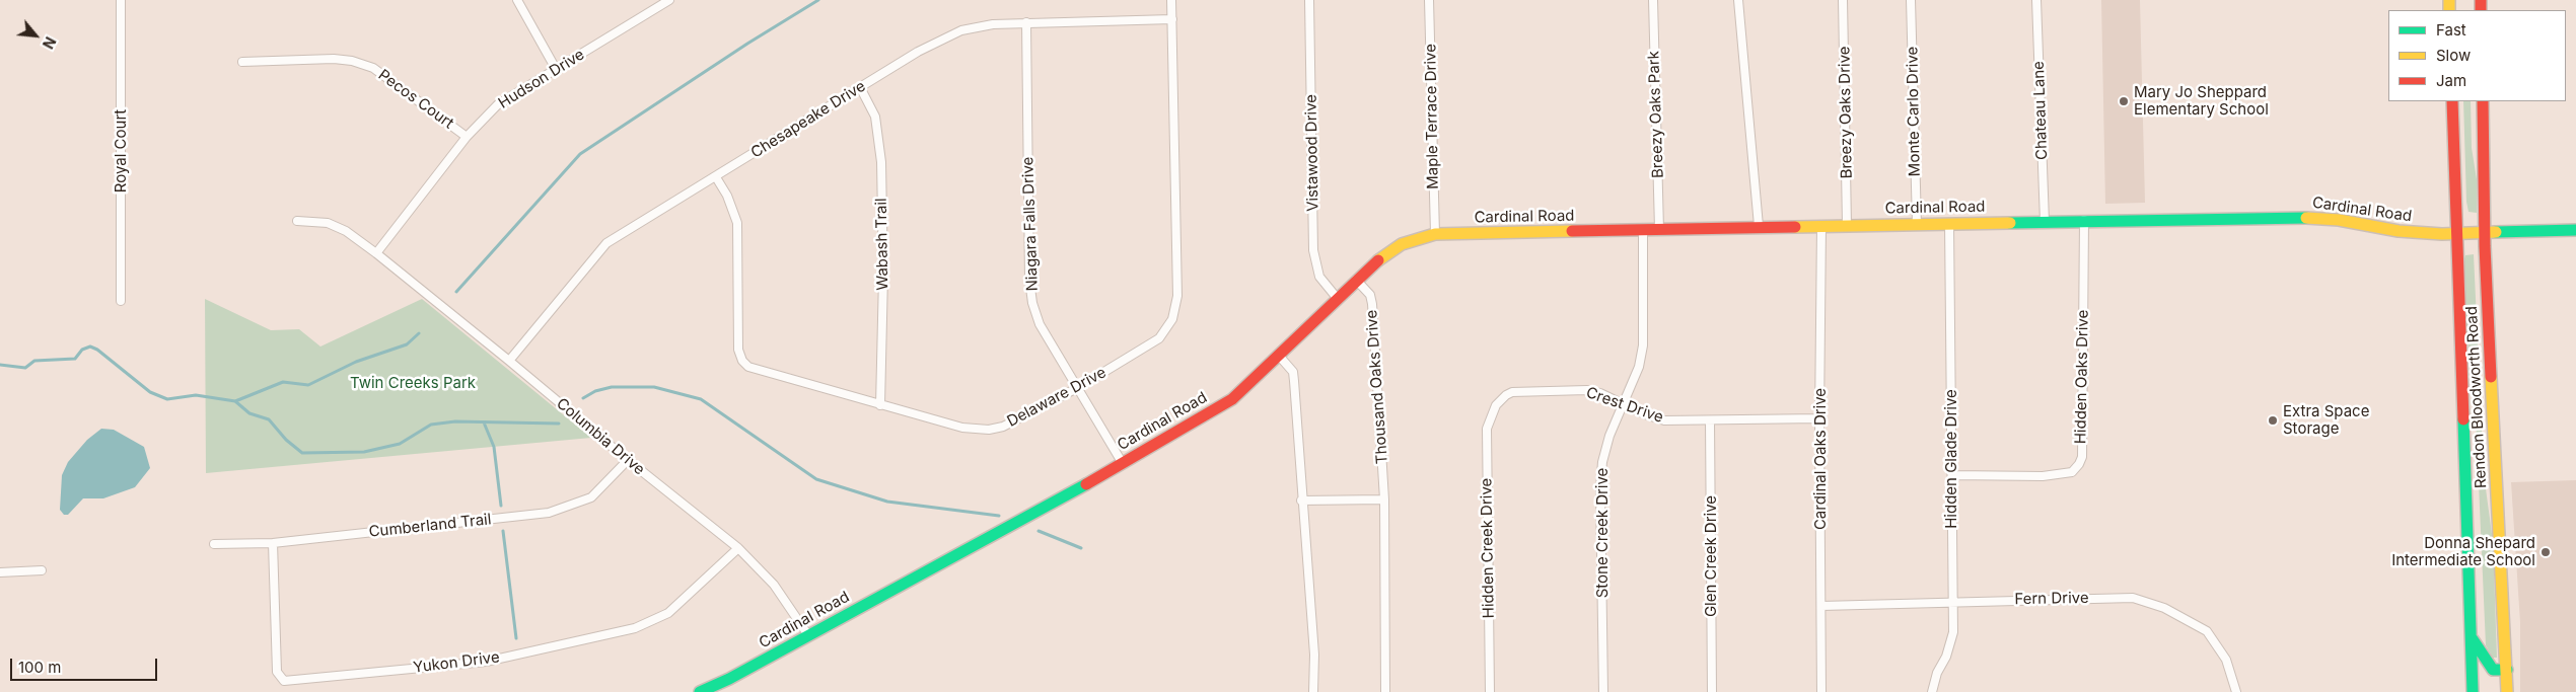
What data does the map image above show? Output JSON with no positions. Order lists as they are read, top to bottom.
{
  "streets": {
    "street": [
      "Hudson Drive",
      "Pecos Court",
      "Chateau Lane",
      "Monte Carlo Drive",
      "Breezy Oaks Drive",
      "Breezy Oaks Park",
      "Maple Terrace Drive",
      "Chesapeake Drive",
      "Royal Court",
      "Vistawood Drive",
      "Cardinal Road",
      "Niagara Falls Drive",
      "Wabash Trail",
      "Hidden Oaks Drive",
      "Thousand Oaks Drive",
      "Delaware Drive",
      "Rendon Bloodworth Road",
      "Crest Drive",
      "Columbia Drive",
      "Cardinal Oaks Drive",
      "Hidden Glade Drive",
      "Cumberland Trail",
      "Stone Creek Drive",
      "Hidden Creek Drive",
      "Glen Creek Drive",
      "Fern Drive",
      "Yukon Drive"
    ]
  },
  "crossings": [
    ["Hudson Drive", "Pecos Court"],
    ["Hudson Drive", "Columbia Drive"],
    ["Chateau Lane", "Cardinal Road"],
    ["Monte Carlo Drive", "Cardinal Road"],
    ["Breezy Oaks Drive", "Cardinal Road"],
    ["Breezy Oaks Park", "Cardinal Road"],
    ["Maple Terrace Drive", "Cardinal Road"],
    ["Chesapeake Drive", "Niagara Falls Drive"],
    ["Chesapeake Drive", "Wabash Trail"],
    ["Chesapeake Drive", "Delaware Drive"],
    ["Chesapeake Drive", "Columbia Drive"],
    ["Vistawood Drive", "Cardinal Road"],
    ["Cardinal Road", "Niagara Falls Drive"],
    ["Cardinal Road", "Hidden Oaks Drive"],
    ["Cardinal Road", "Thousand Oaks Drive"],
    ["Cardinal Road", "Rendon Bloodworth Road"],
    ["Cardinal Road", "Columbia Drive"],
    ["Cardinal Road", "Cardinal Oaks Drive"],
    ["Cardinal Road", "Hidden Glade Drive"],
    ["Cardinal Road", "Stone Creek Drive"],
    ["Niagara Falls Drive", "Delaware Drive"],
    ["Wabash Trail", "Delaware Drive"],
    ["Hidden Oaks Drive", "Hidden Glade Drive"],
    ["Crest Drive", "Cardinal Oaks Drive"],
    ["Crest Drive", "Stone Creek Drive"],
    ["Crest Drive", "Hidden Creek Drive"],
    ["Crest Drive", "Glen Creek Drive"],
    ["Columbia Drive", "Cumberland Trail"],
    ["Columbia Drive", "Yukon Drive"],
    ["Cardinal Oaks Drive", "Fern Drive"],
    ["Hidden Glade Drive", "Fern Drive"],
    ["Cumberland Trail", "Yukon Drive"]
  ],
  "parks": ["Twin Creeks Park"],
  "places": ["Mary Jo Sheppard Elementary School", "Extra Space Storage", "Donna Shepard Intermediate School"],
  "legend": ["Fast", "Slow", "Jam"],
  "scale_bar": "100 m",
  "north": "bottom right"
}
